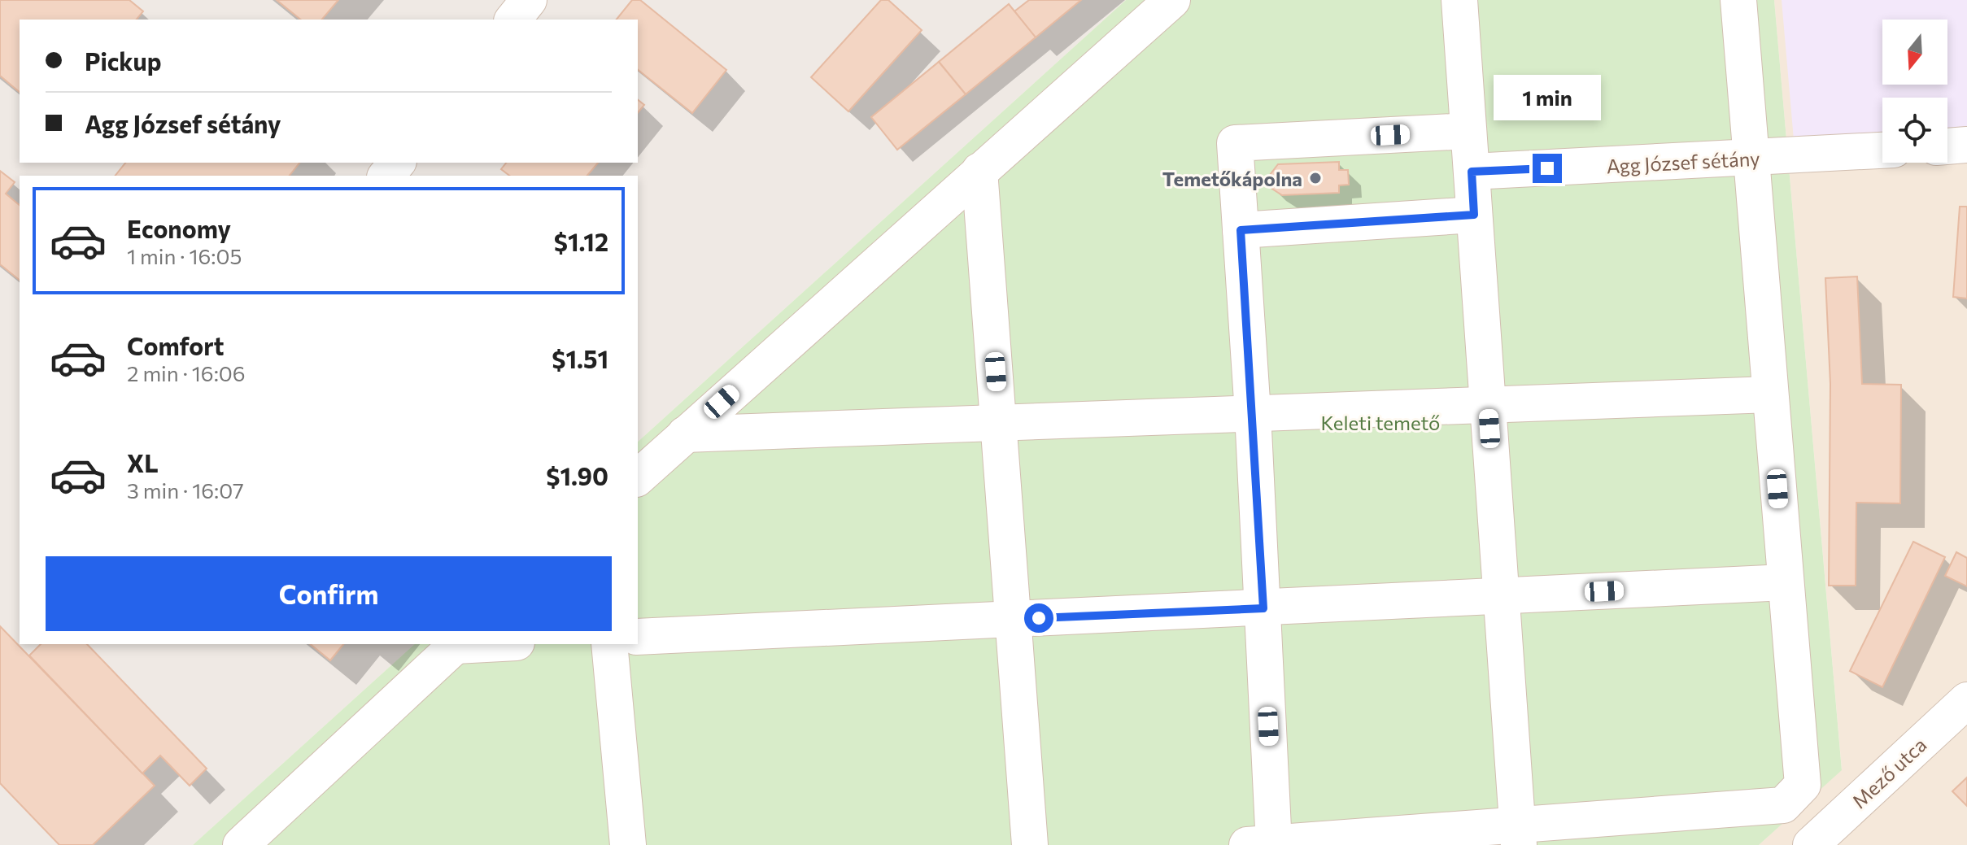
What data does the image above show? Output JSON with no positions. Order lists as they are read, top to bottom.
{
  "streets": {
    "street": ["Agg József sétány", "Mező utca"]
  },
  "parks": ["Keleti temető"],
  "places": ["Temetőkápolna"],
  "north": "bottom",
  "page": {
    "banner": ["Pickup", "Agg József sétány"],
    "bubble": "1 min",
    "list": [
      {
        "name": "Economy",
        "note": "1 min · 16:05",
        "value": "$1.12"
      },
      {
        "name": "Comfort",
        "note": "2 min · 16:06",
        "value": "$1.51"
      },
      {
        "name": "XL",
        "note": "3 min · 16:07",
        "value": "$1.90"
      }
    ],
    "buttons": "Confirm"
  }
}
